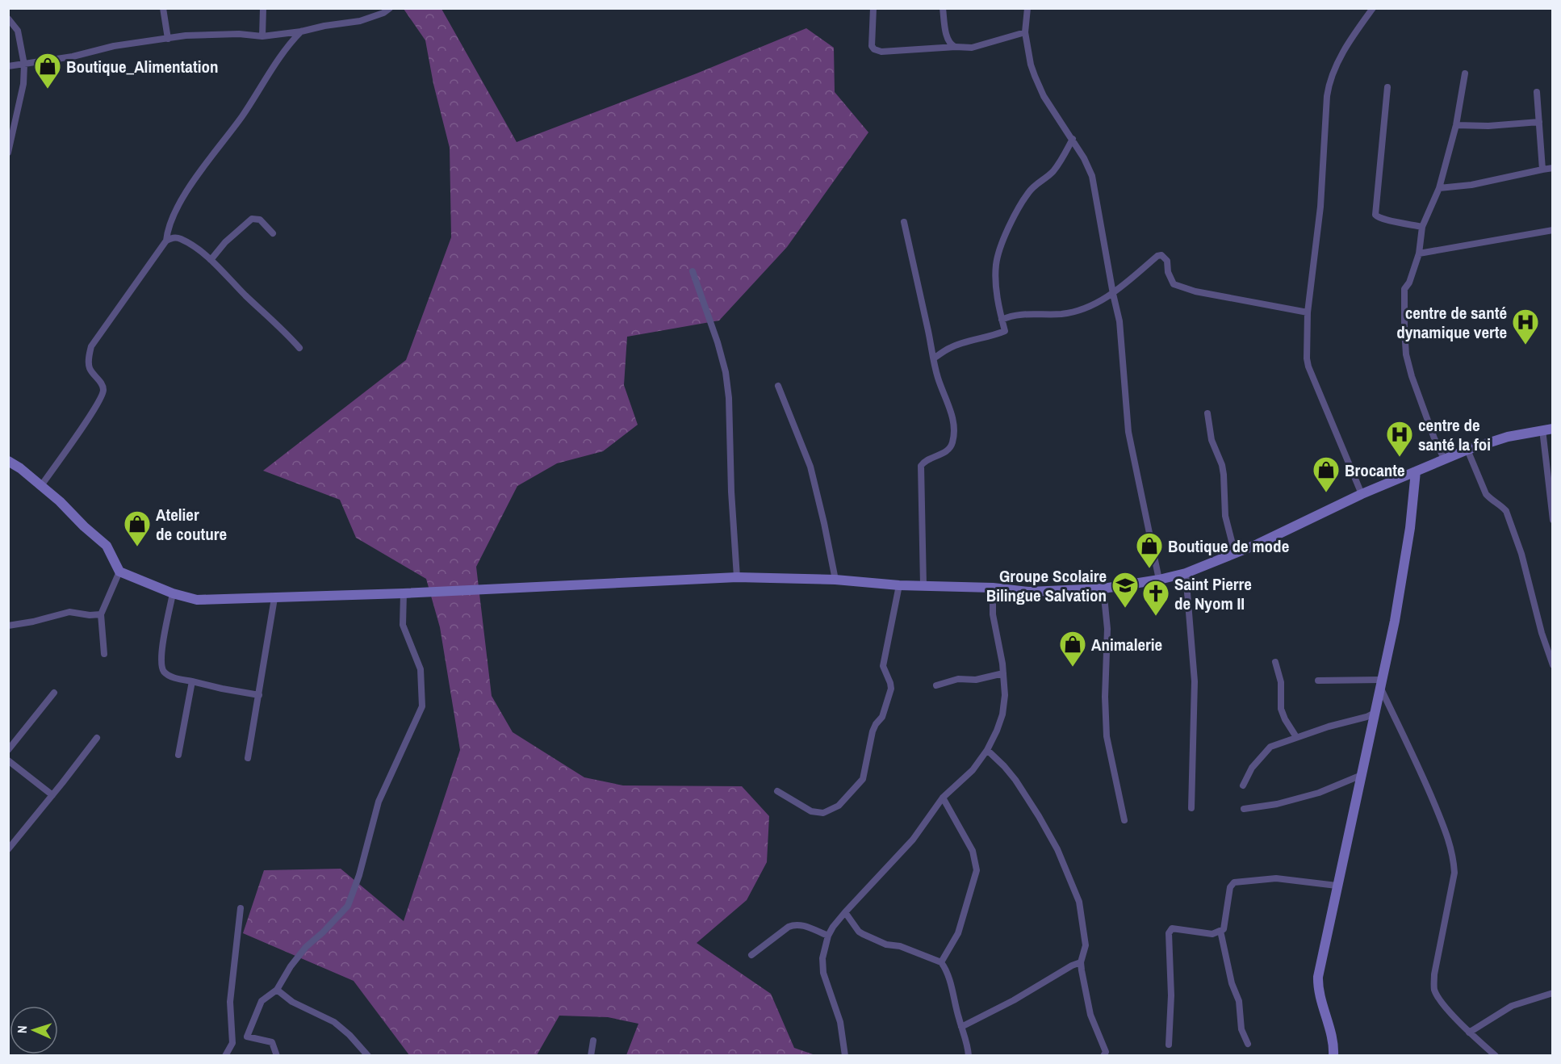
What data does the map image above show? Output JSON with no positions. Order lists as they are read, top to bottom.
{
  "places": {
    "shop": [
      "Boutique_Alimentation",
      "Brocante",
      "Atelier de couture",
      "Boutique de mode",
      "Animalerie"
    ],
    "hospital": ["centre de santé dynamique verte", "centre de santé la foi"],
    "school or university": ["Groupe Scolaire Bilingue Salvation"],
    "church": ["Saint Pierre de Nyom II"]
  },
  "north": "left"
}
